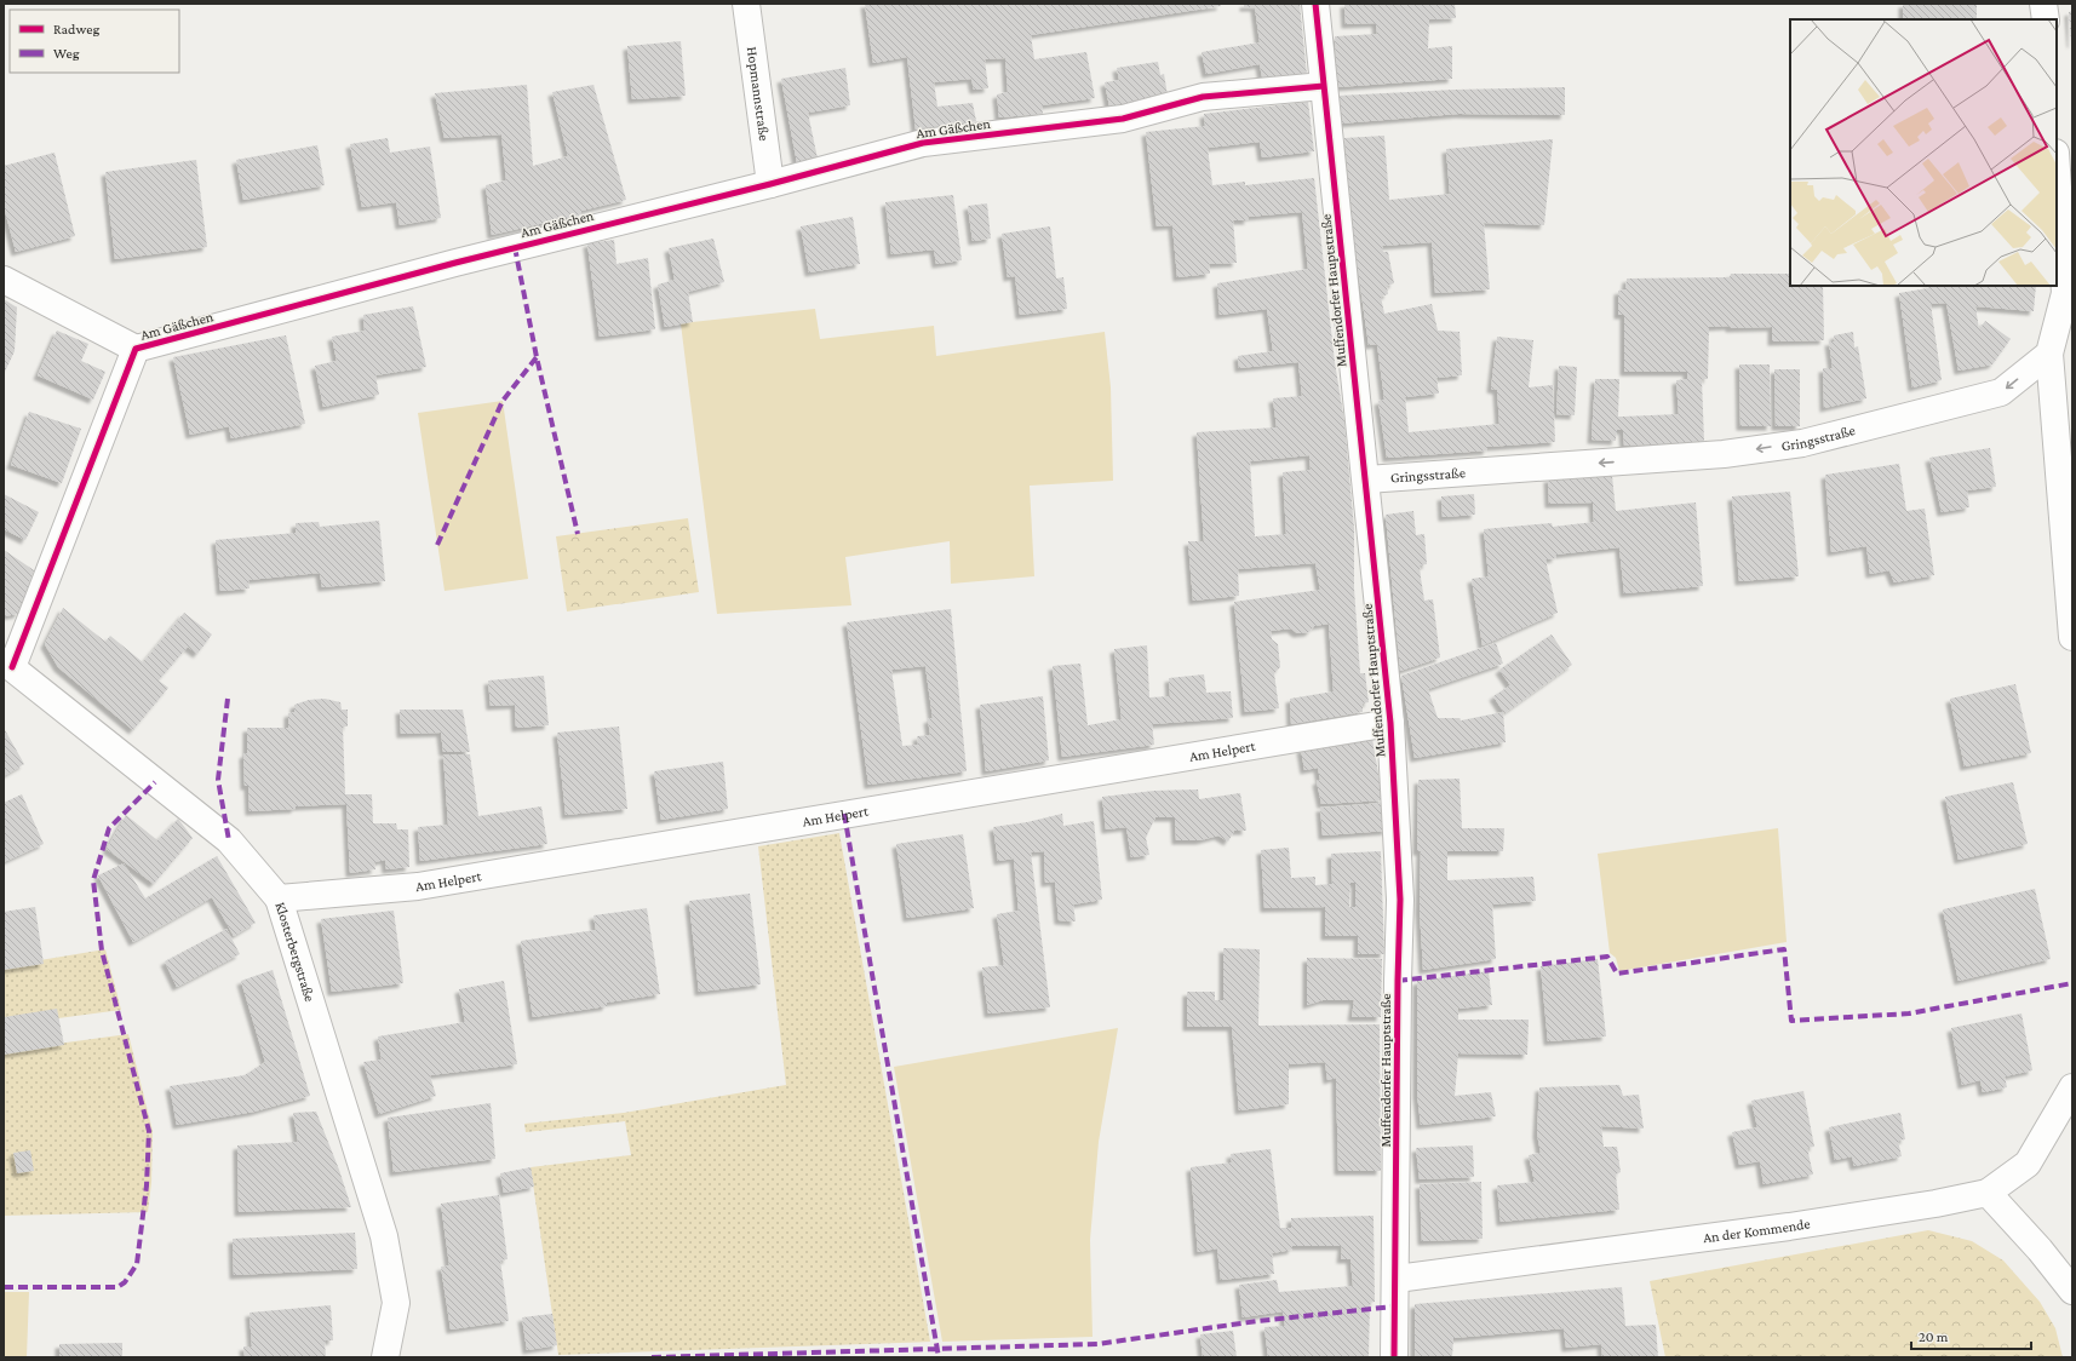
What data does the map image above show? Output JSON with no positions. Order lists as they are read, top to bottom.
{
  "streets": {
    "street": [
      "Hopmannstraße",
      "Am Gäßchen",
      "Muffendorfer Hauptstraße",
      "Gringsstraße",
      "Am Helpert",
      "Klosterbergstraße",
      "An der Kommende"
    ]
  },
  "crossings": [
    ["Hopmannstraße", "Am Gäßchen"],
    ["Am Gäßchen", "Muffendorfer Hauptstraße"],
    ["Am Gäßchen", "Klosterbergstraße"],
    ["Muffendorfer Hauptstraße", "Gringsstraße"],
    ["Muffendorfer Hauptstraße", "Am Helpert"],
    ["Muffendorfer Hauptstraße", "An der Kommende"],
    ["Am Helpert", "Klosterbergstraße"]
  ],
  "one_way": ["Gringsstraße"],
  "legend": ["Radweg", "Weg"],
  "scale_bar": "20 m"
}
